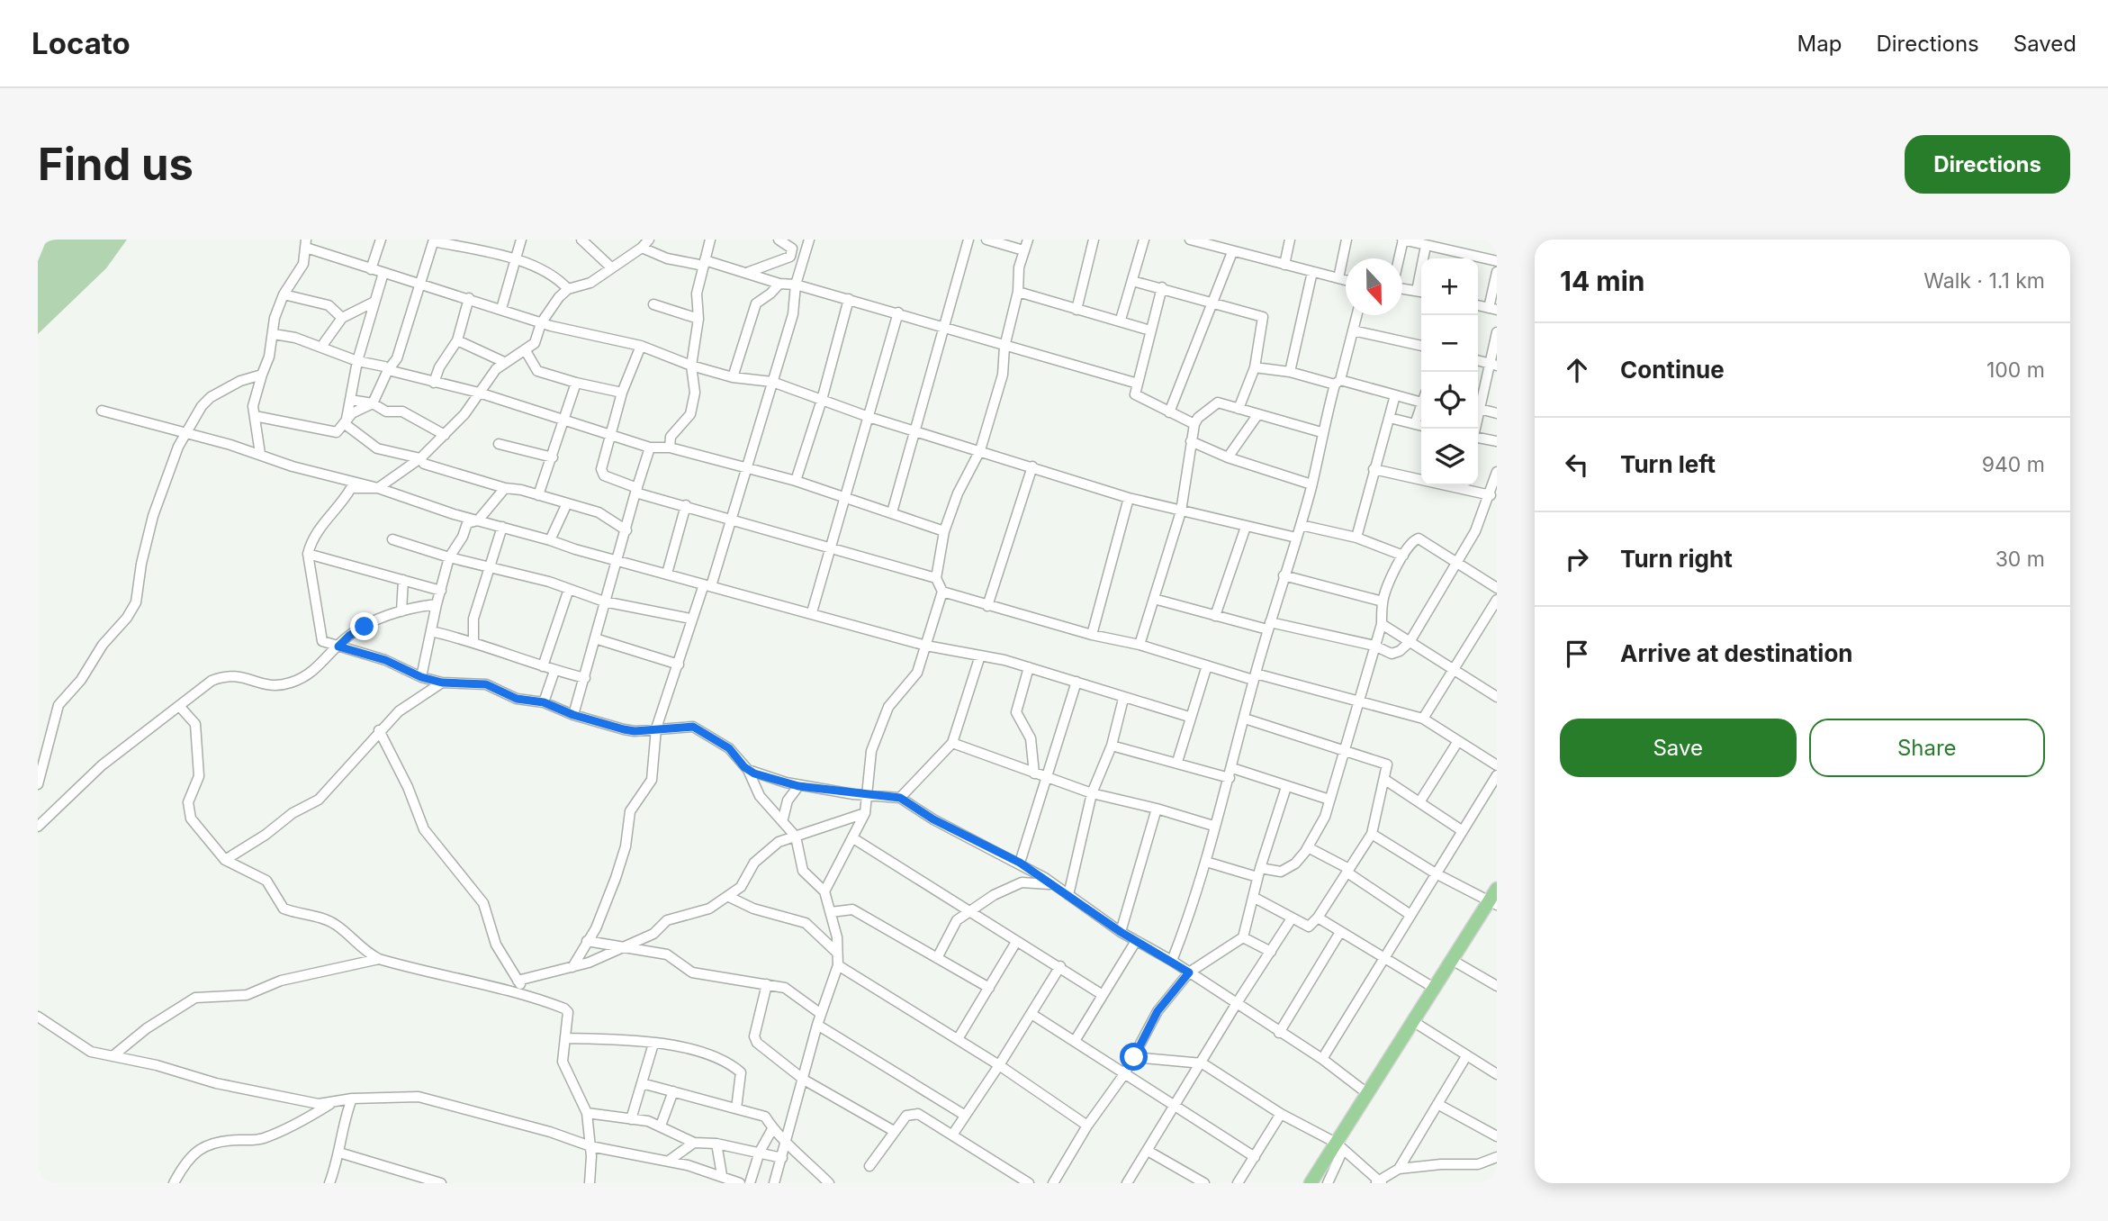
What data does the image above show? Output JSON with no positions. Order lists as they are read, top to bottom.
{
  "north": "bottom",
  "page": {
    "header": "Locato",
    "nav": ["Map", "Directions", "Saved"],
    "buttons": [
      "Directions",
      ["Save", "Share"]
    ],
    "title": "Find us",
    "heading": ["14 min", "Walk · 1.1 km"],
    "map_buttons": ["+", "−"],
    "list": [
      ["Continue", "100 m"],
      ["Turn left", "940 m"],
      ["Turn right", "30 m"],
      "Arrive at destination"
    ]
  }
}
